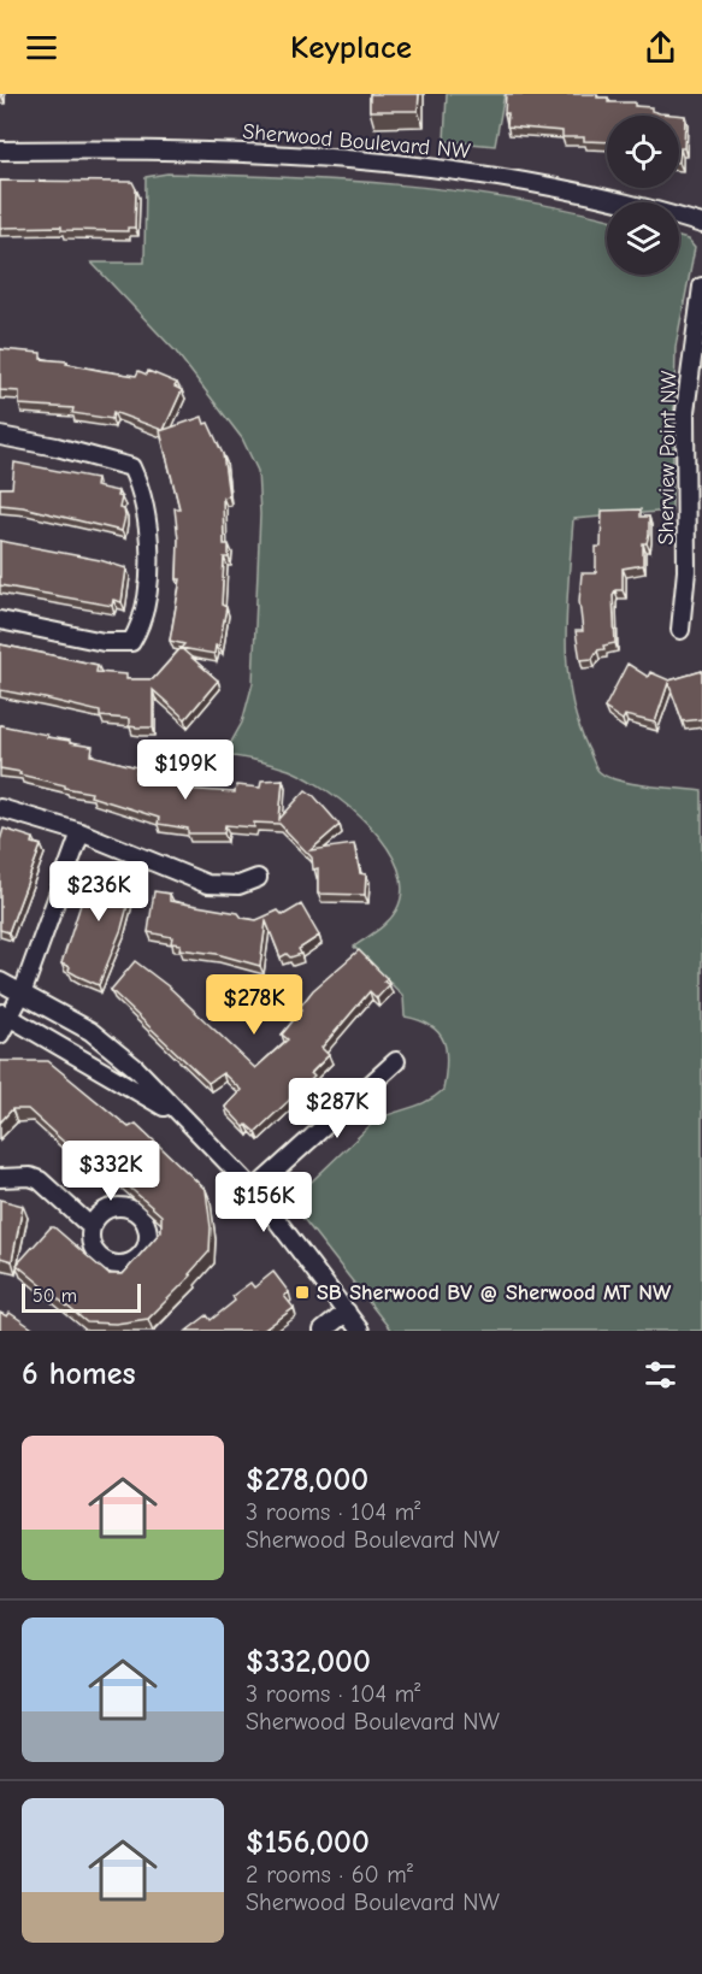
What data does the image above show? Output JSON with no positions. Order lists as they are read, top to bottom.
{
  "streets": {
    "street": ["Sherwood Boulevard NW", "Sherview Point NW"]
  },
  "places": {
    "transit": ["SB Sherwood BV @ Sherwood MT NW"]
  },
  "scale_bar": "50 m",
  "page": {
    "header": "Keyplace",
    "price": [
      "$199K",
      "$236K",
      "$278K",
      "$287K",
      "$332K",
      "$156K"
    ],
    "scale": "50 m",
    "heading": "6 homes",
    "list": [
      {
        "name": "$278,000",
        "note": "3 rooms · 104 m² · Sherwood Boulevard NW"
      },
      {
        "name": "$332,000",
        "note": "3 rooms · 104 m² · Sherwood Boulevard NW"
      },
      {
        "name": "$156,000",
        "note": "2 rooms · 60 m² · Sherwood Boulevard NW"
      }
    ]
  }
}
